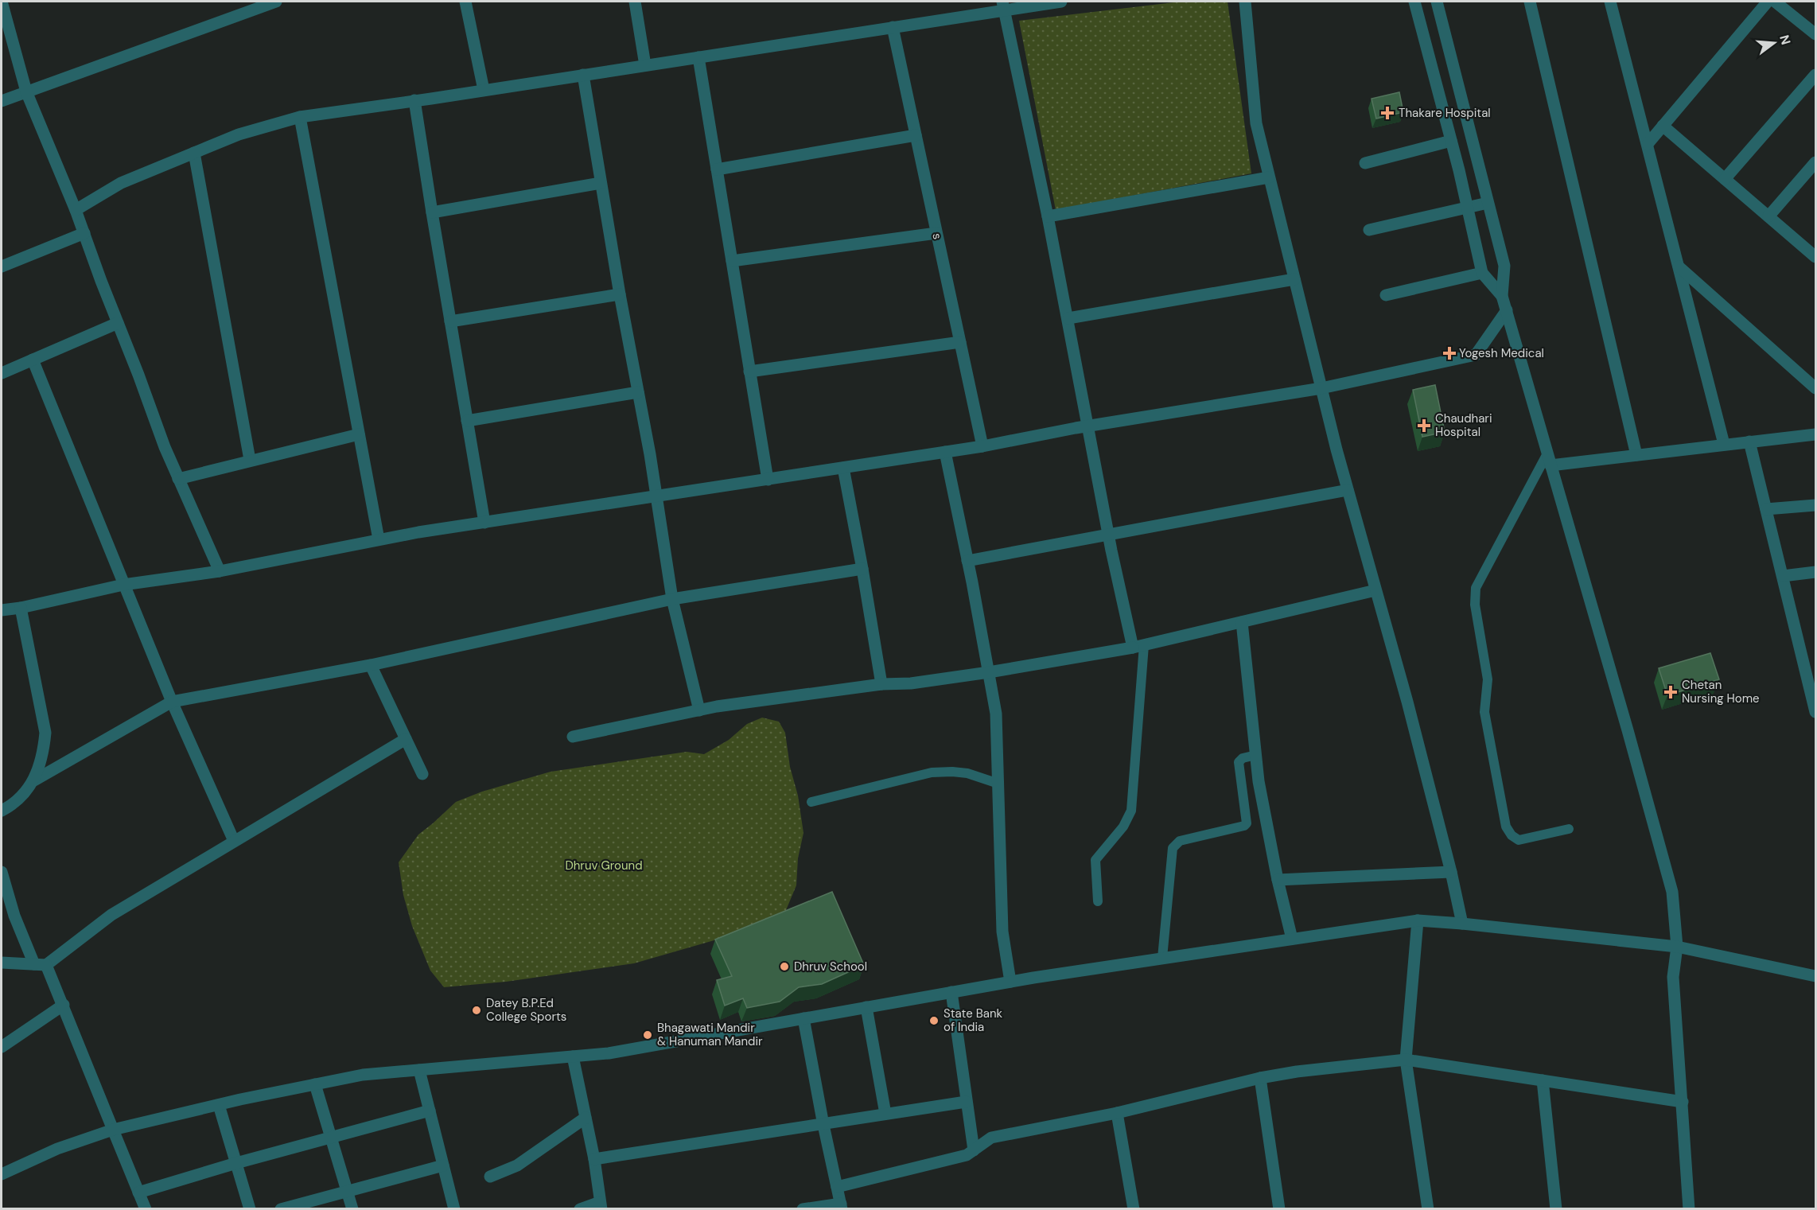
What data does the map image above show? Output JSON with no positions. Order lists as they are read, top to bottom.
{
  "streets": {
    "street": ["s"]
  },
  "parks": ["Dhruv Ground"],
  "places": {
    "health": [
      "Thakare Hospital",
      "Yogesh Medical",
      "Chaudhari Hospital",
      "Chetan Nursing Home"
    ],
    "other": [
      "Dhruv School",
      "Datey B.P.Ed College Sports",
      "State Bank of India",
      "Bhagawati Mandir & Hanuman Mandir"
    ]
  },
  "north": "right"
}
